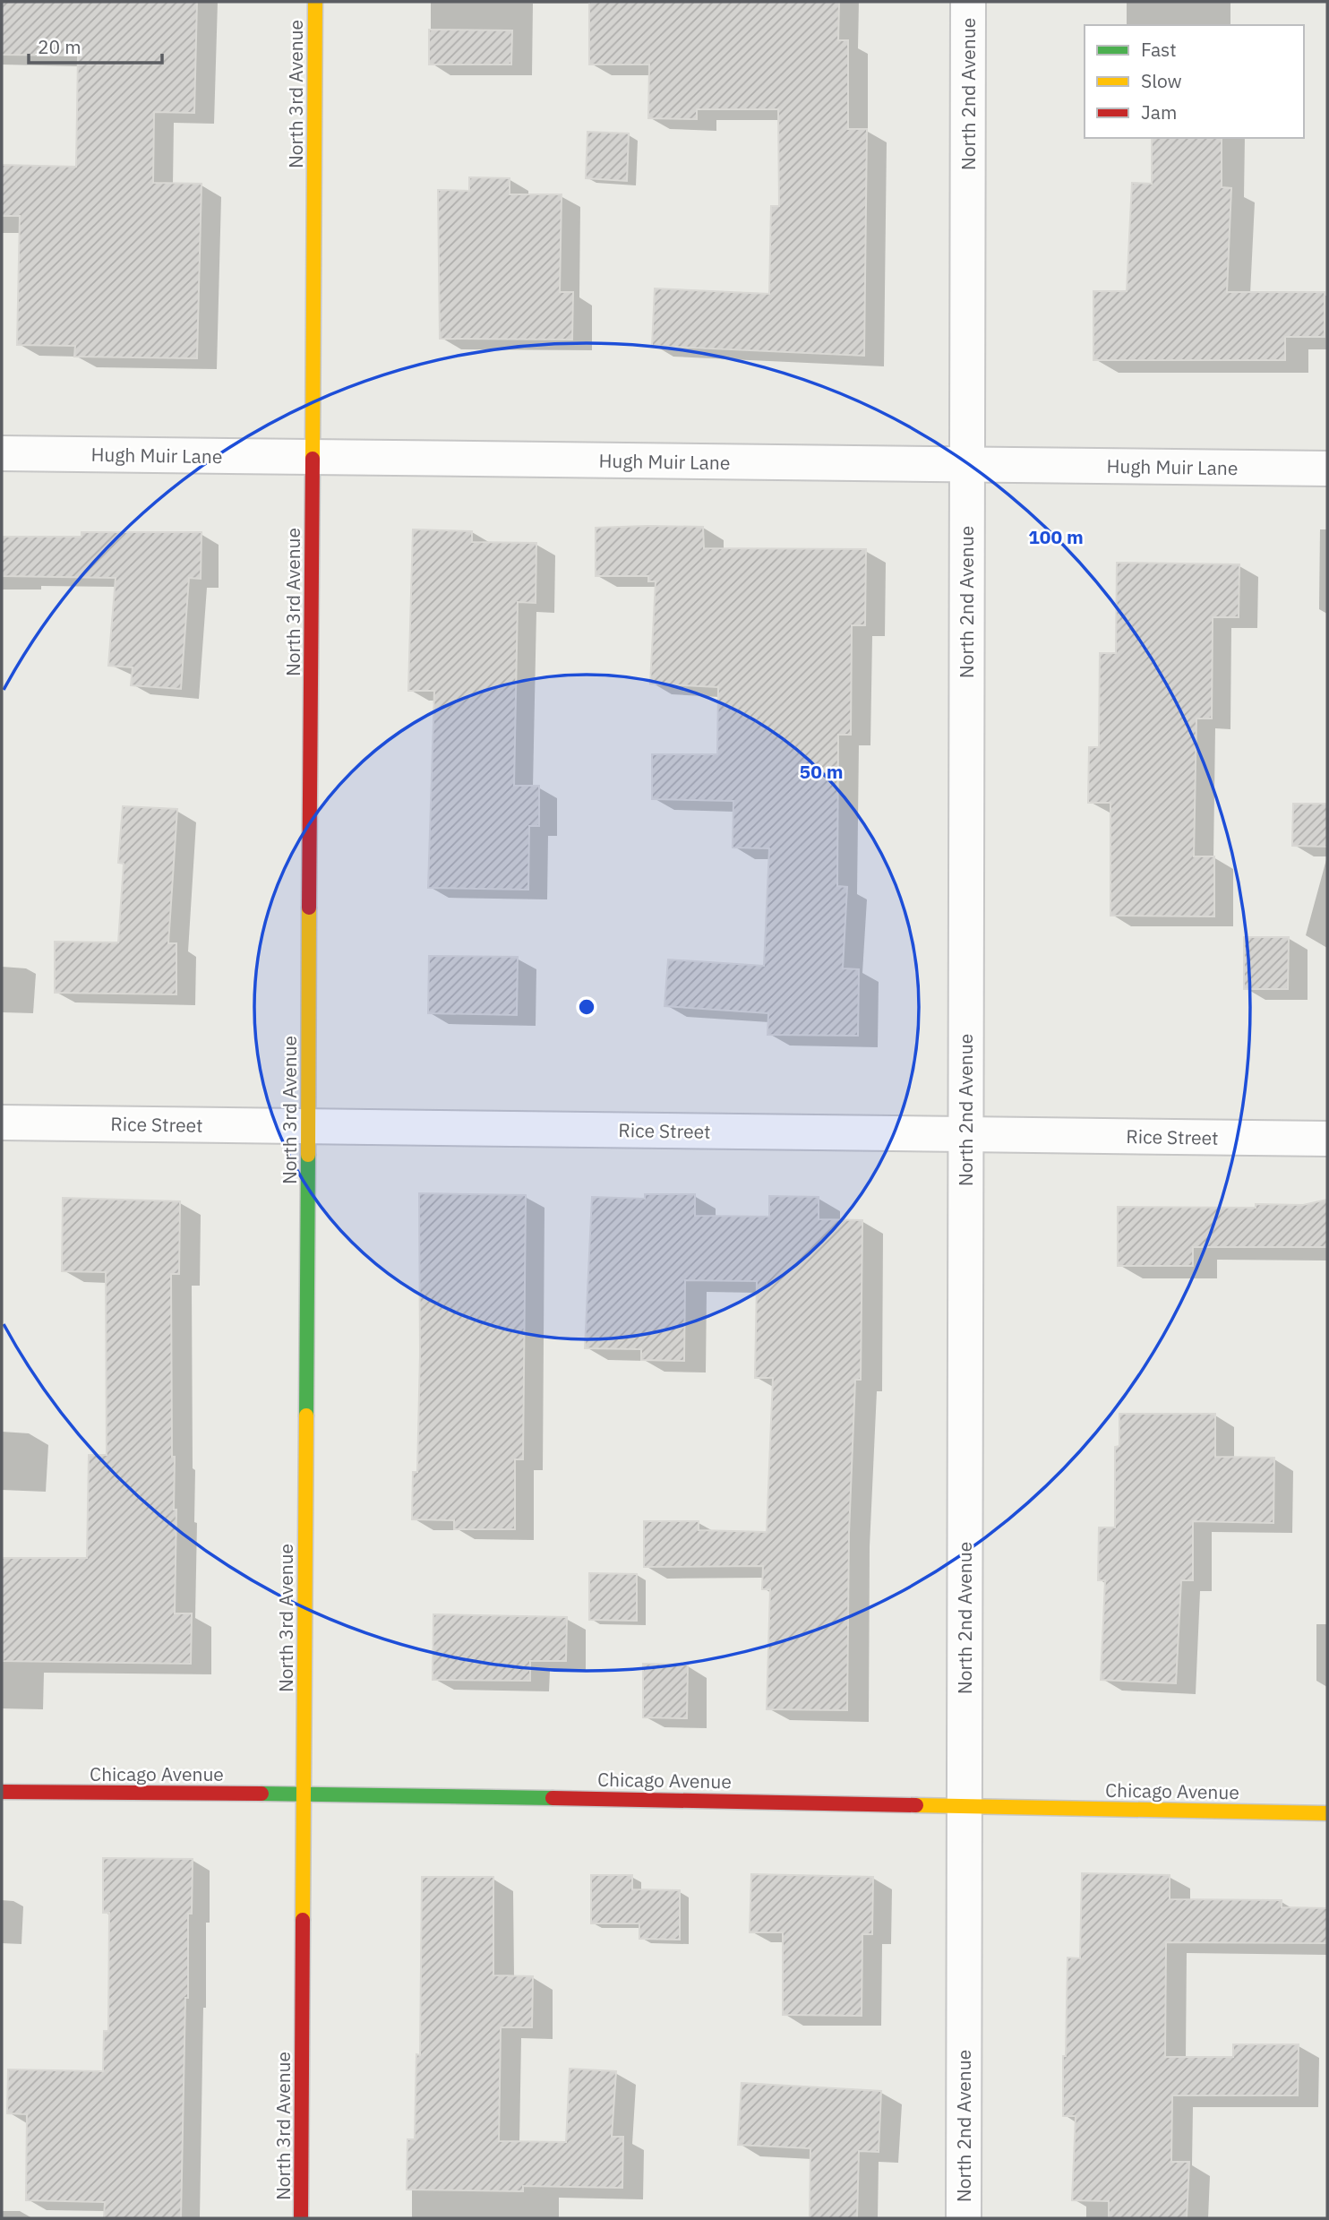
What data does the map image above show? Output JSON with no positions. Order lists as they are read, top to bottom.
{
  "streets": {
    "street": [
      "North 3rd Avenue",
      "North 2nd Avenue",
      "Hugh Muir Lane",
      "Rice Street",
      "Chicago Avenue"
    ]
  },
  "crossings": [
    ["North 3rd Avenue", "Hugh Muir Lane"],
    ["North 3rd Avenue", "Rice Street"],
    ["North 3rd Avenue", "Chicago Avenue"],
    ["North 2nd Avenue", "Hugh Muir Lane"],
    ["North 2nd Avenue", "Rice Street"],
    ["North 2nd Avenue", "Chicago Avenue"]
  ],
  "legend": ["Fast", "Slow", "Jam"],
  "scale_bar": "20 m",
  "rings": ["100 m", "50 m"]
}
